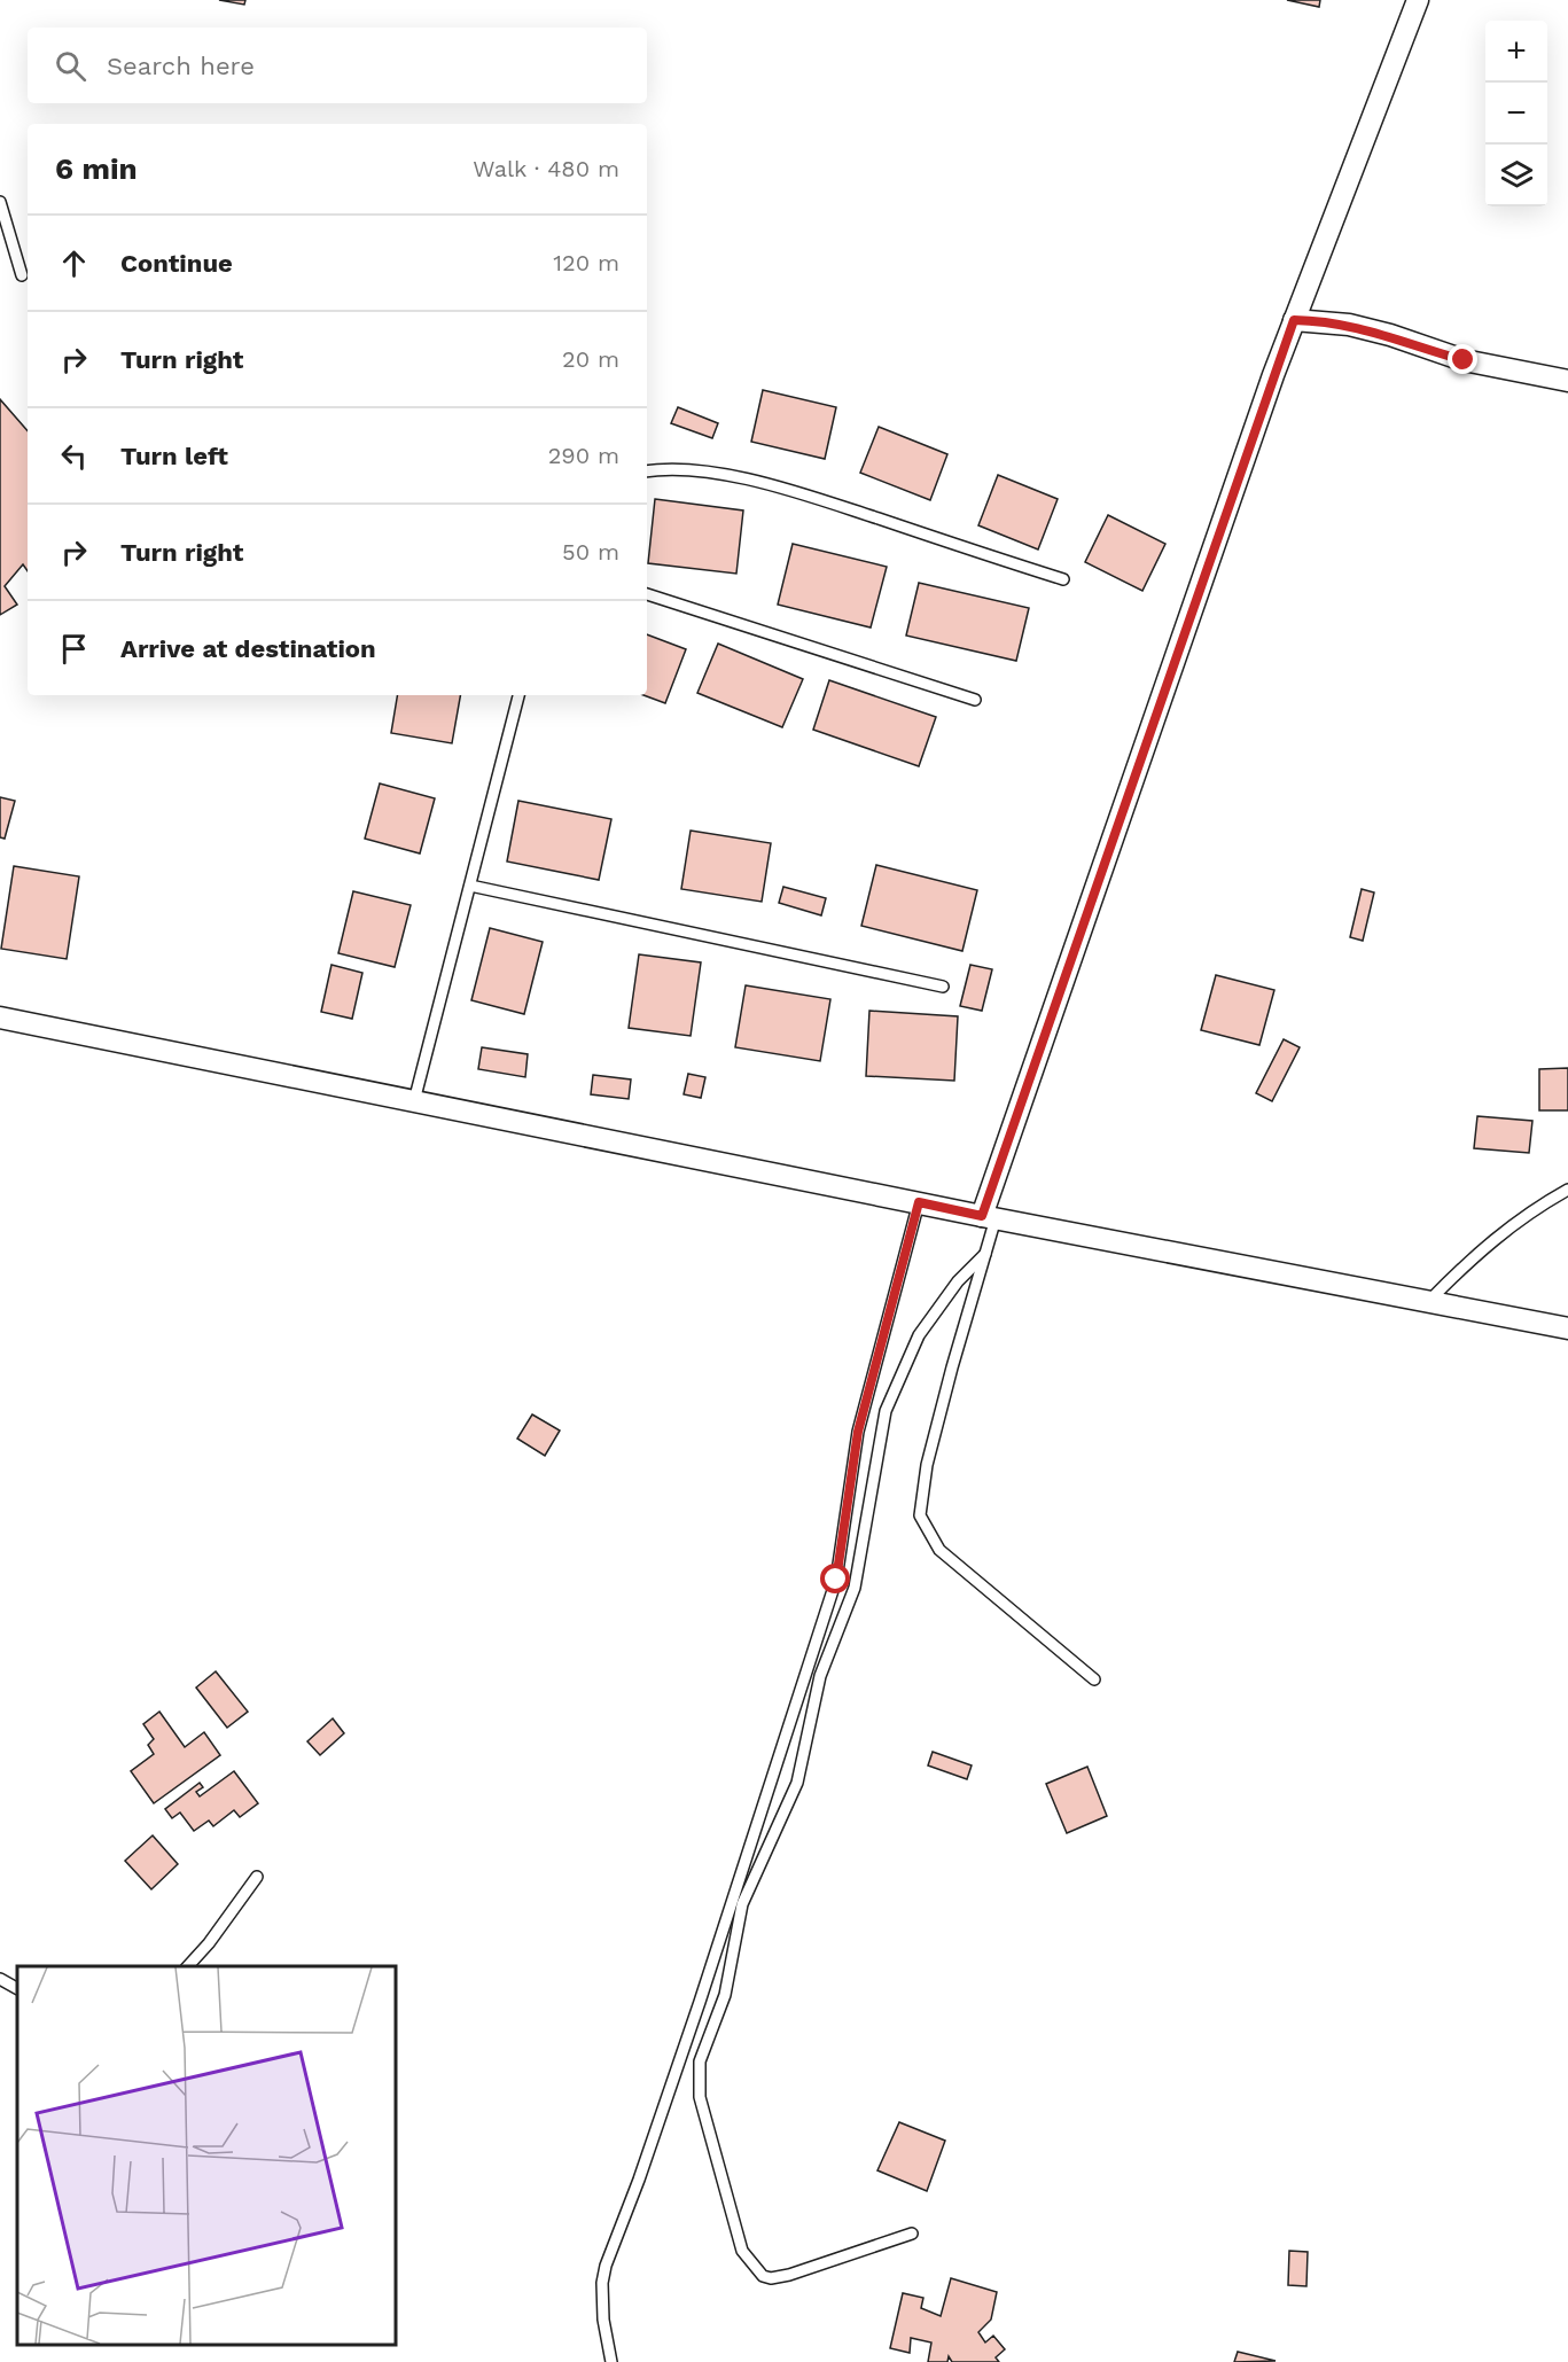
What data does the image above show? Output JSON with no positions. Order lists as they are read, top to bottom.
{
  "page": {
    "map_buttons": ["+", "−"],
    "search": "Search here",
    "heading": ["6 min", "Walk · 480 m"],
    "list": [
      ["Continue", "120 m"],
      ["Turn right", "20 m"],
      ["Turn left", "290 m"],
      ["Turn right", "50 m"],
      "Arrive at destination"
    ]
  }
}
